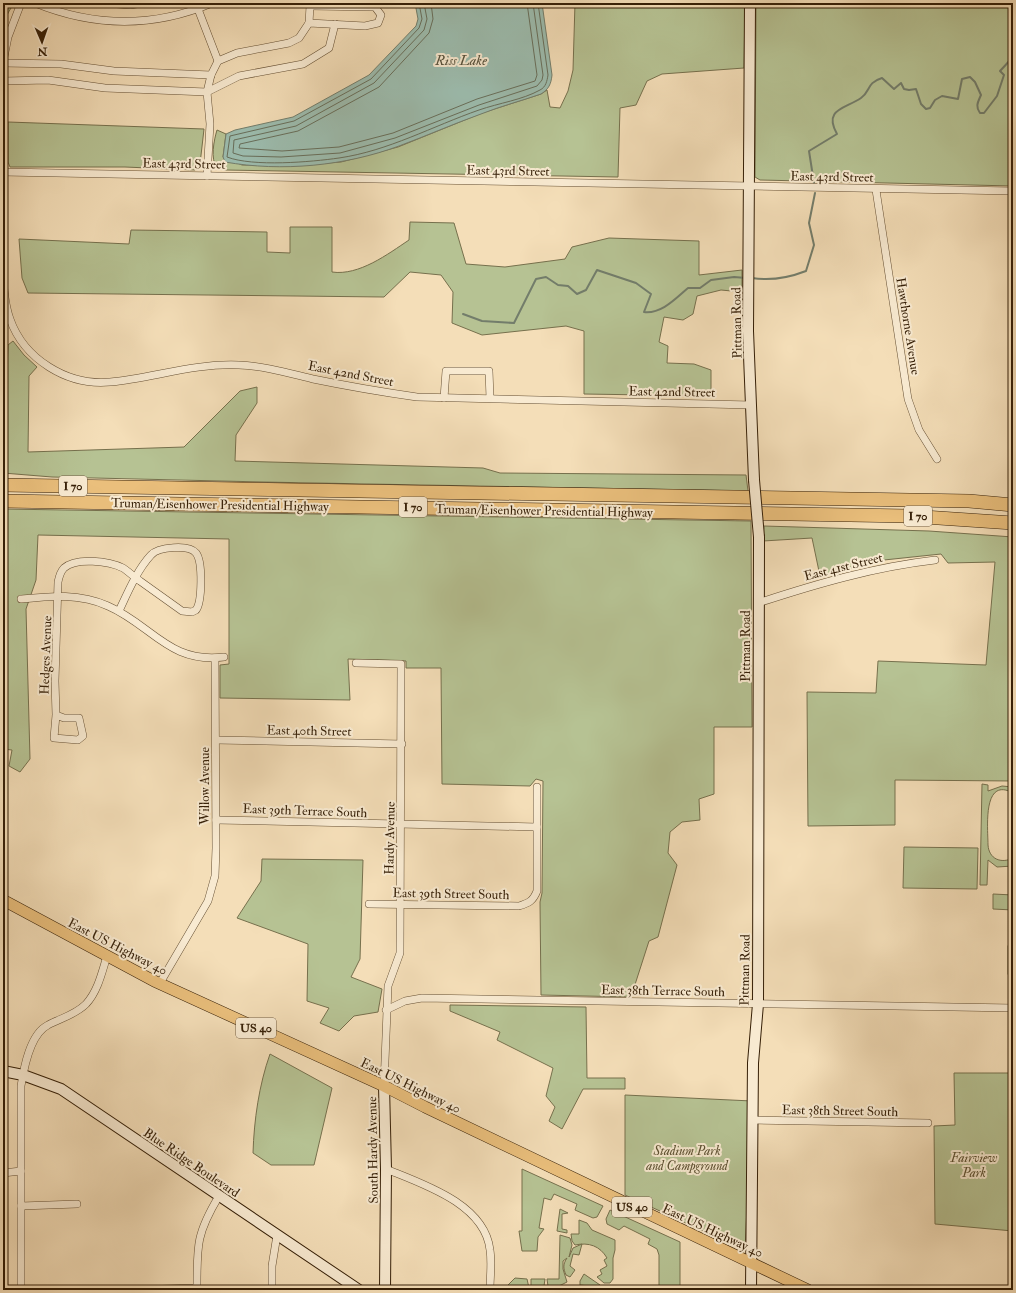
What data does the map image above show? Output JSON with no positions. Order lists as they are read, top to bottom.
{
  "streets": {
    "highway": ["I 70", "Truman/Eisenhower Presidential Highway"],
    "main road": ["East US Highway 40", "US 40"],
    "street": [
      "East 43rd Street",
      "Pittman Road",
      "Hawthorne Avenue",
      "East 42nd Street",
      "East 41st Street",
      "Hedges Avenue",
      "East 40th Street",
      "Willow Avenue",
      "East 39th Terrace South",
      "Hardy Avenue",
      "East 39th Street South",
      "East 38th Terrace South",
      "East 38th Street South",
      "South Hardy Avenue",
      "Blue Ridge Boulevard"
    ]
  },
  "crossings": [
    ["East 43rd Street", "Pittman Road"],
    ["East 43rd Street", "Hawthorne Avenue"],
    ["Pittman Road", "East 42nd Street"],
    ["Pittman Road", "East 41st Street"],
    ["Pittman Road", "East US Highway 40"],
    ["Pittman Road", "East 38th Terrace South"],
    ["Pittman Road", "East 38th Street South"],
    ["East 40th Street", "Willow Avenue"],
    ["East 40th Street", "Hardy Avenue"],
    ["Willow Avenue", "East 39th Terrace South"],
    ["Willow Avenue", "East US Highway 40"],
    ["East 39th Terrace South", "Hardy Avenue"],
    ["East 39th Terrace South", "East 39th Street South"],
    ["Hardy Avenue", "East 39th Street South"],
    ["Hardy Avenue", "East 38th Terrace South"],
    ["Hardy Avenue", "South Hardy Avenue"],
    ["East US Highway 40", "South Hardy Avenue"],
    ["East 38th Terrace South", "South Hardy Avenue"]
  ],
  "water": ["Riss Lake"],
  "parks": ["Stadium Park and Campground", "Fairview Park"],
  "north": "bottom"
}
